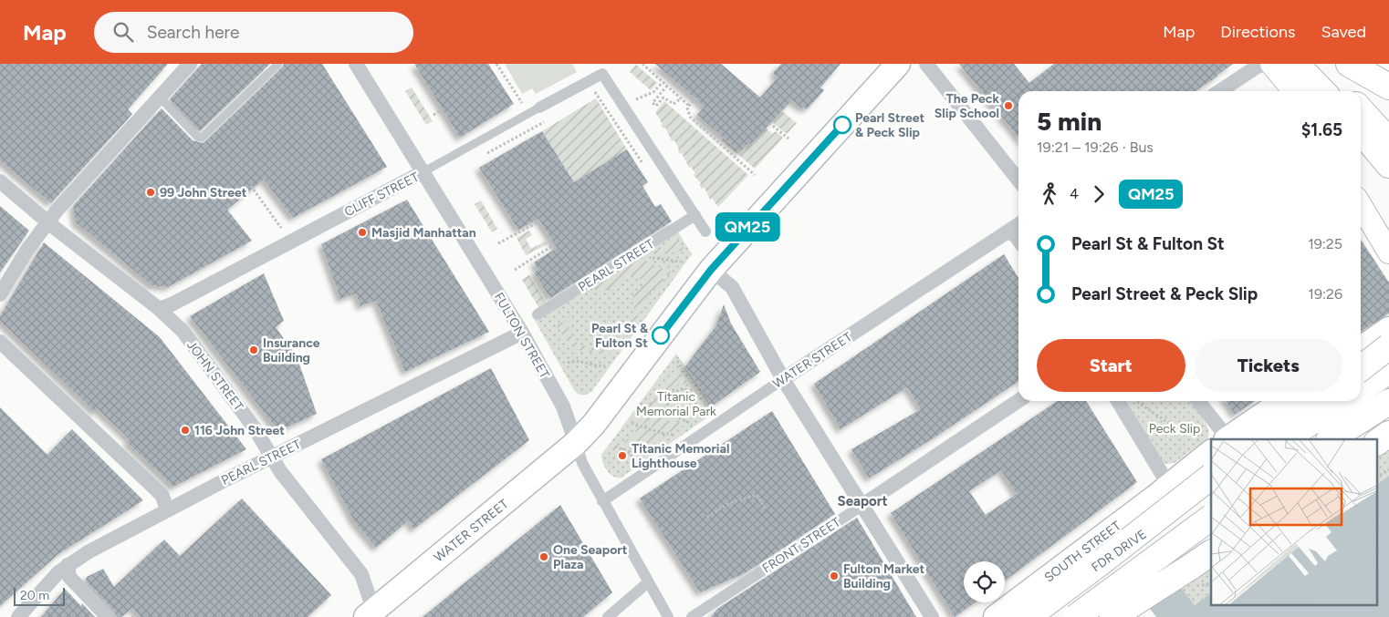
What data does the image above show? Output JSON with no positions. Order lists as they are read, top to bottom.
{
  "streets": {
    "highway": ["FDR DRIVE"],
    "main road": ["WATER STREET", "SOUTH STREET"],
    "street": [
      "CLIFF STREET",
      "PEARL STREET",
      "FULTON STREET",
      "JOHN STREET",
      "FRONT STREET"
    ]
  },
  "crossings": [
    ["CLIFF STREET", "FULTON STREET"],
    ["CLIFF STREET", "JOHN STREET"],
    ["PEARL STREET", "FULTON STREET"],
    ["PEARL STREET", "JOHN STREET"],
    ["FULTON STREET", "WATER STREET"],
    ["WATER STREET", "JOHN STREET"]
  ],
  "districts": ["Seaport"],
  "parks": ["Titanic Memorial Park", "Peck Slip"],
  "places": [
    "The Peck Slip School",
    "Pearl Street & Peck Slip",
    "99 John Street",
    "Masjid Manhattan",
    "Pearl St & Fulton St",
    "Insurance Building",
    "116 John Street",
    "Titanic Memorial Lighthouse",
    "One Seaport Plaza",
    "Fulton Market Building"
  ],
  "lines": ["bus line QM25"],
  "scale_bar": "20 m",
  "page": {
    "header": "Map",
    "search": "Search here",
    "nav": ["Map", "Directions", "Saved"],
    "on_map": "QM25",
    "heading": ["5 min", "19:21 – 19:26 · Bus", "$1.65"],
    "legs": ["4", "QM25"],
    "list": [
      {
        "name": "Pearl St & Fulton St",
        "value": "19:25"
      },
      {
        "name": "Pearl Street & Peck Slip",
        "value": "19:26"
      }
    ],
    "buttons": ["Start", "Tickets"],
    "scale": "20 m"
  }
}
